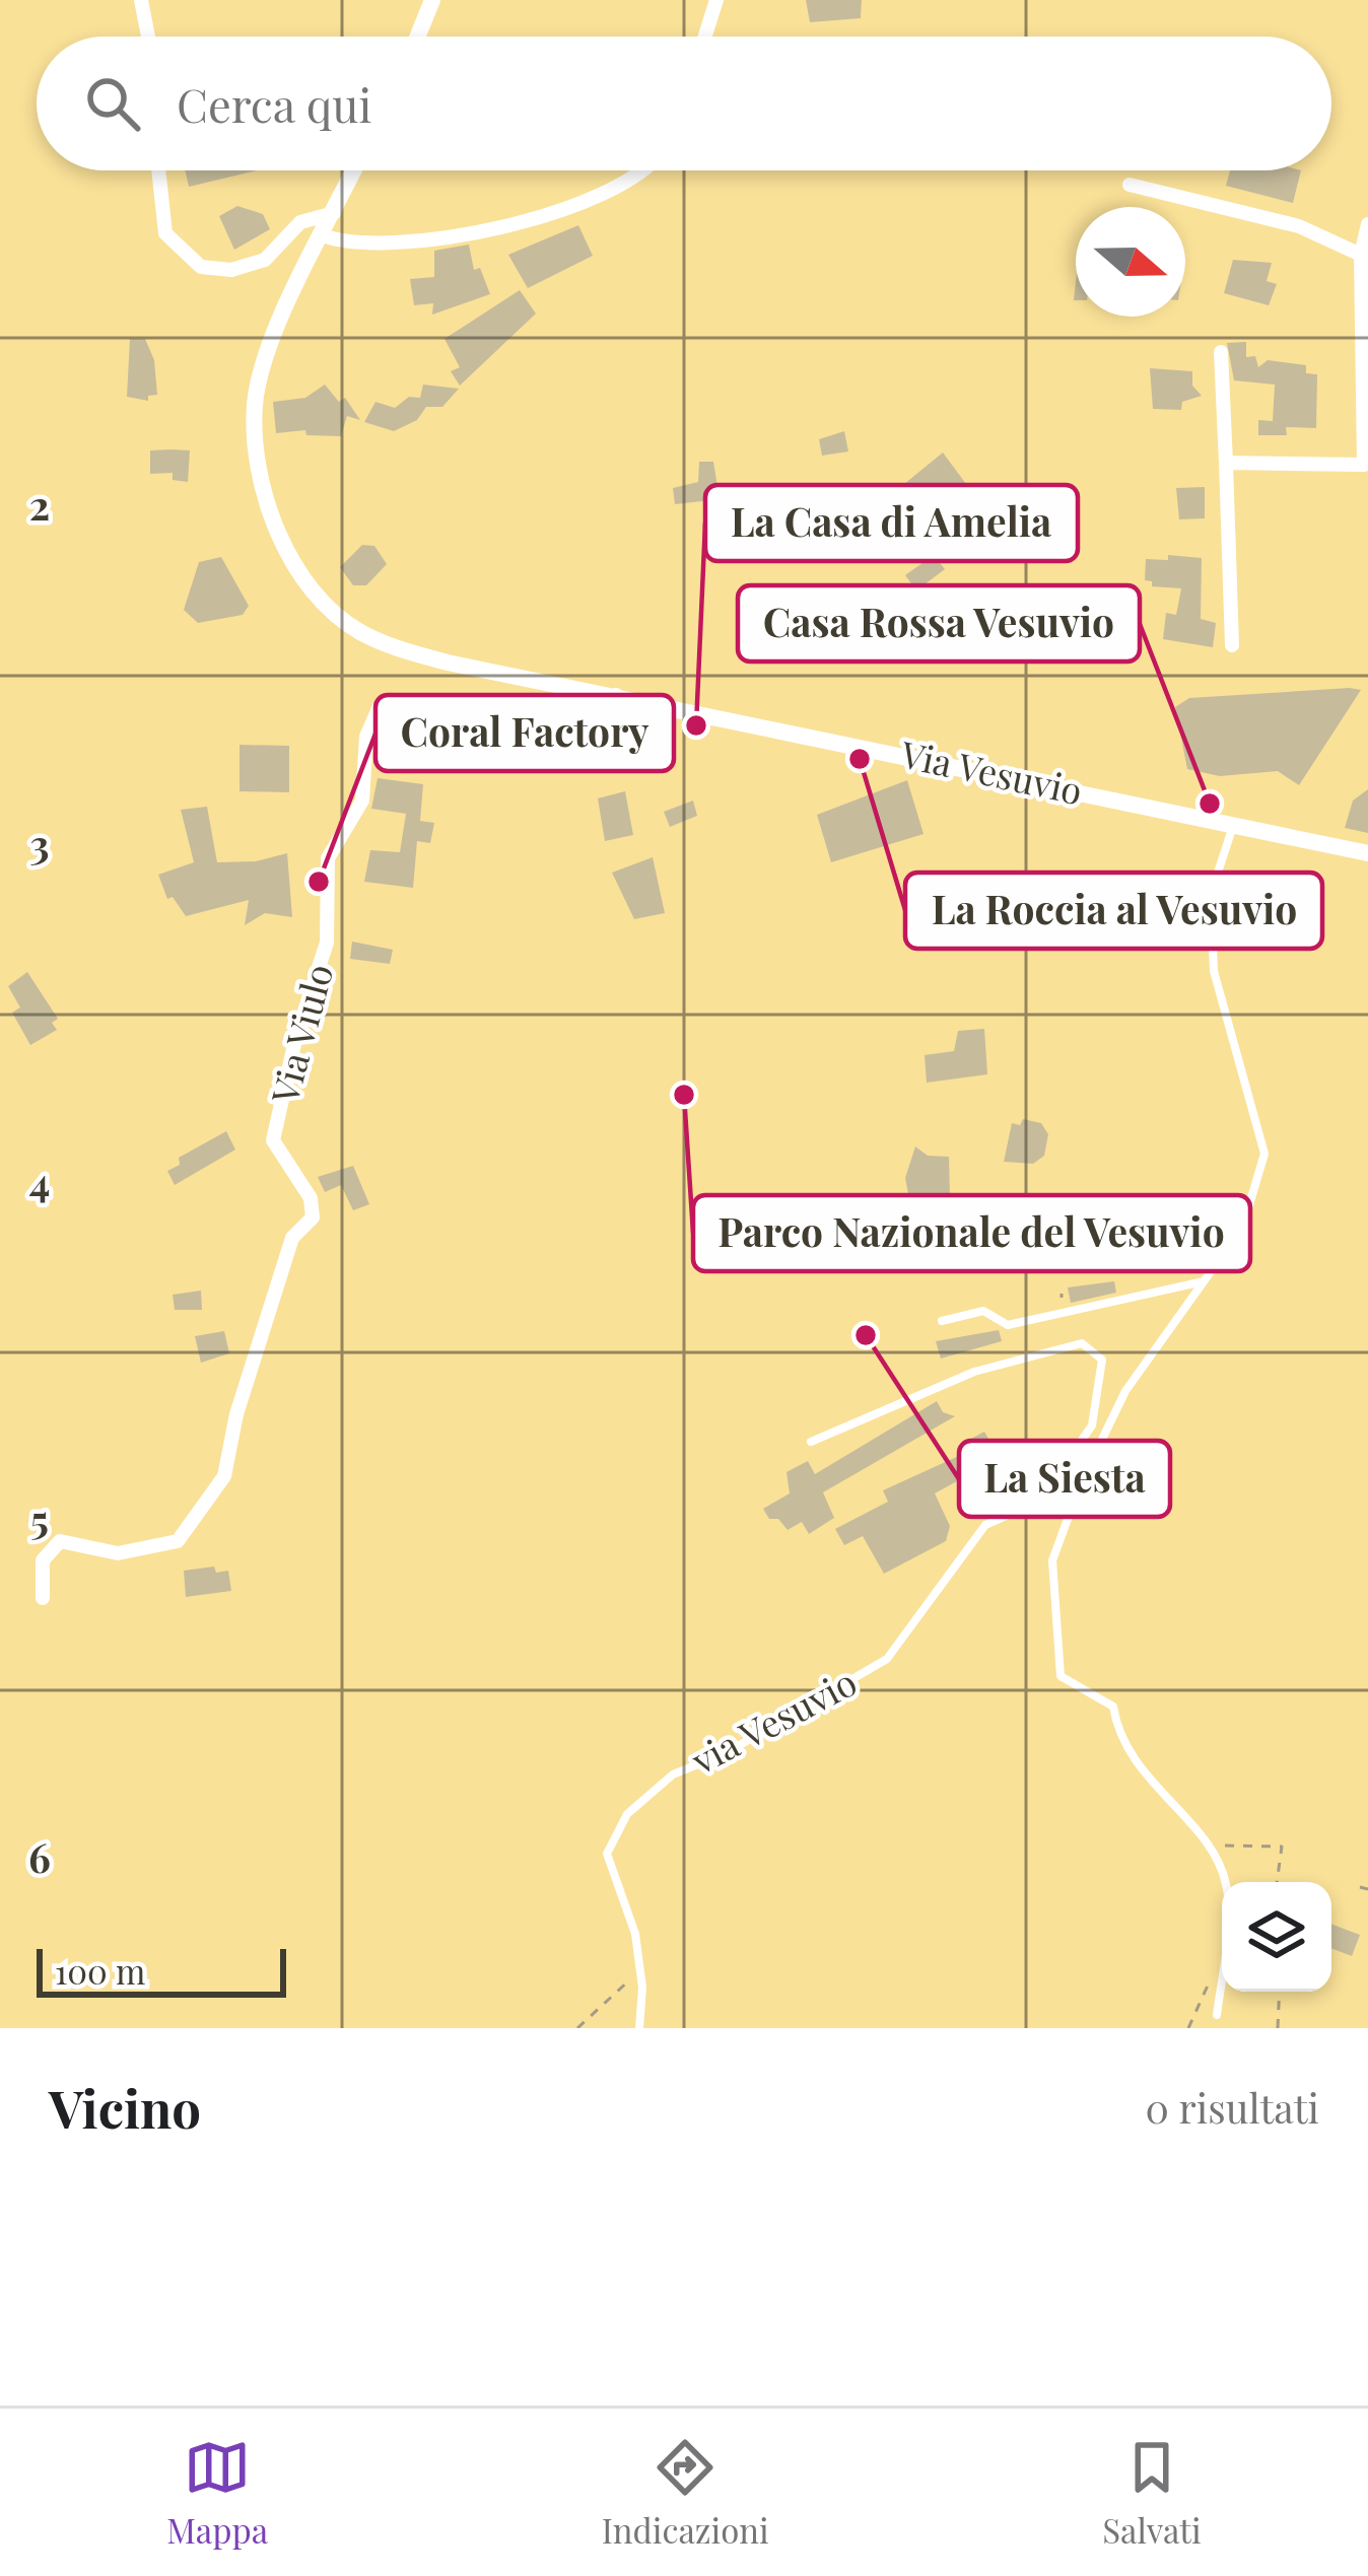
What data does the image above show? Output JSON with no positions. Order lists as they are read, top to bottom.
{
  "streets": {
    "street": ["Via Vesuvio", "Via Viulo"],
    "lane": ["via Vesuvio"]
  },
  "crossings": [
    ["Via Vesuvio", "Via Viulo"]
  ],
  "places": [
    "La Casa di Amelia",
    "La Roccia al Vesuvio",
    "Casa Rossa Vesuvio",
    "Coral Factory",
    "Parco Nazionale del Vesuvio",
    "La Siesta"
  ],
  "scale_bar": "100 m",
  "north": "right",
  "page": {
    "search": "Cerca qui",
    "scale": "100 m",
    "heading": ["Vicino", "0 risultati"],
    "nav": ["Mappa", "Indicazioni", "Salvati"]
  },
  "grid": {
    "rows": [
      "2",
      "3",
      "4",
      "5",
      "6"
    ]
  }
}
